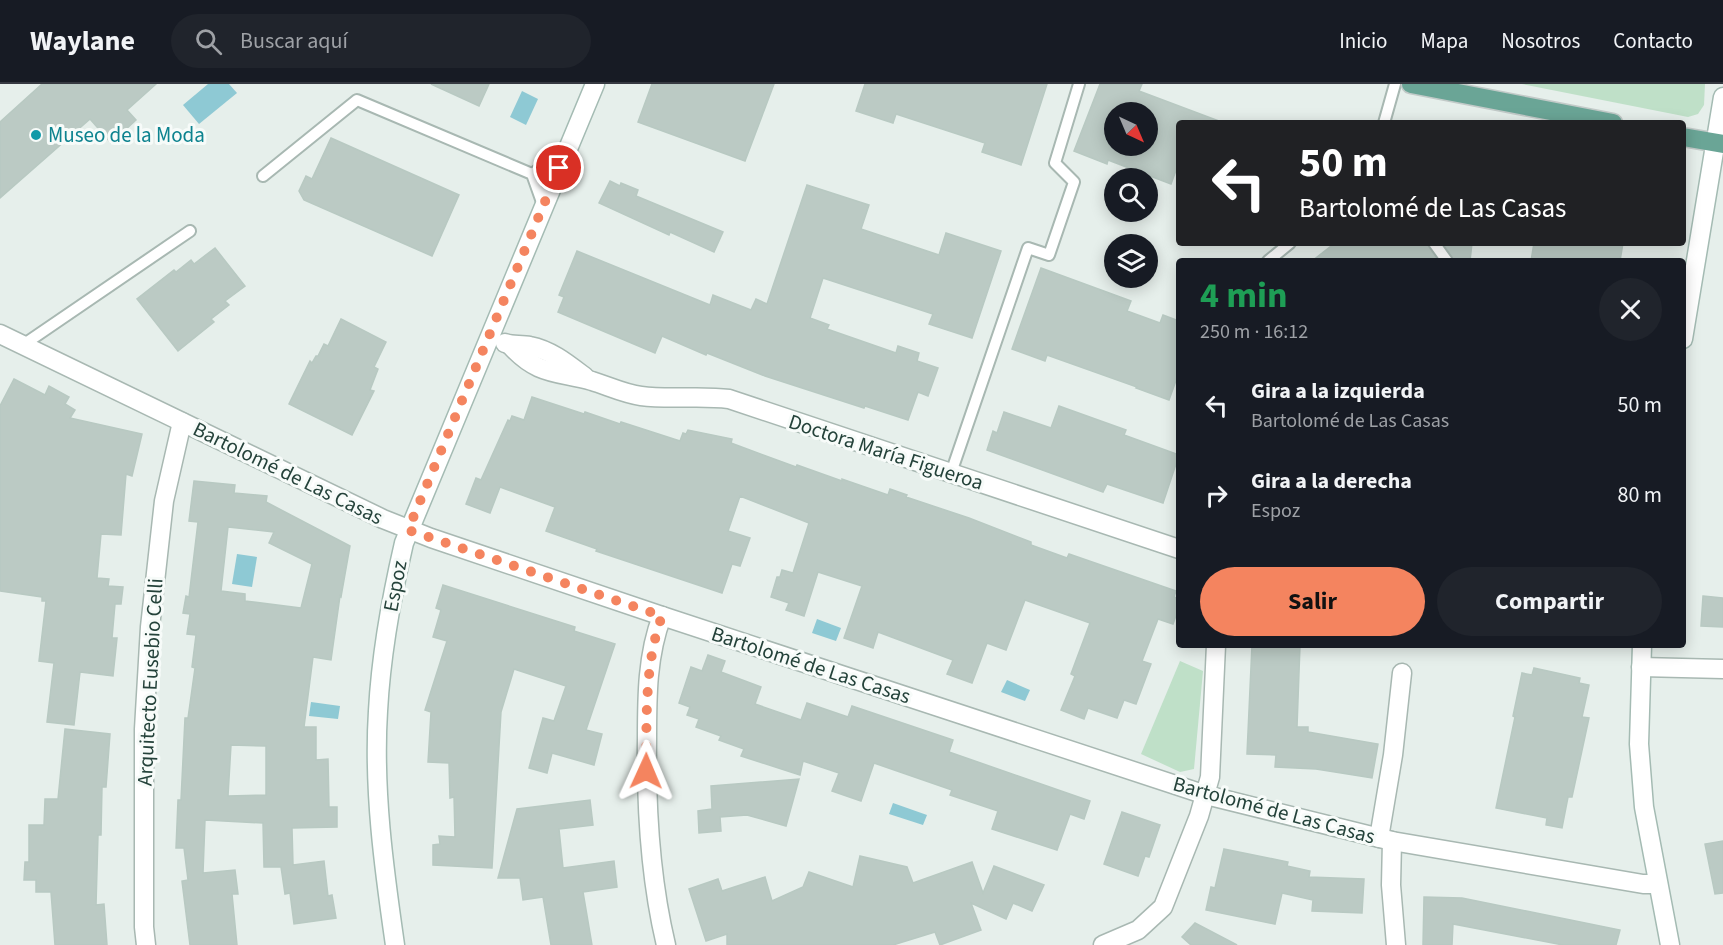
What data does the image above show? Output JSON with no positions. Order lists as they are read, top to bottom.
{
  "streets": {
    "street": [
      "Doctora María Figueroa",
      "Bartolomé de Las Casas",
      "Espoz",
      "Arquitecto Eusebio Celli"
    ]
  },
  "crossings": [
    ["Doctora María Figueroa", "Espoz"],
    ["Bartolomé de Las Casas", "Espoz"],
    ["Bartolomé de Las Casas", "Arquitecto Eusebio Celli"]
  ],
  "places": ["Museo de la Moda"],
  "north": "bottom right",
  "page": {
    "header": "Waylane",
    "search": "Buscar aquí",
    "nav": [
      "Inicio",
      "Mapa",
      "Nosotros",
      "Contacto"
    ],
    "turn": ["50 m", "Bartolomé de Las Casas"],
    "heading": ["4 min", "250 m · 16:12"],
    "list": [
      {
        "name": "Gira a la izquierda",
        "note": "Bartolomé de Las Casas",
        "value": "50 m"
      },
      {
        "name": "Gira a la derecha",
        "note": "Espoz",
        "value": "80 m"
      }
    ],
    "buttons": ["Salir", "Compartir"]
  }
}
